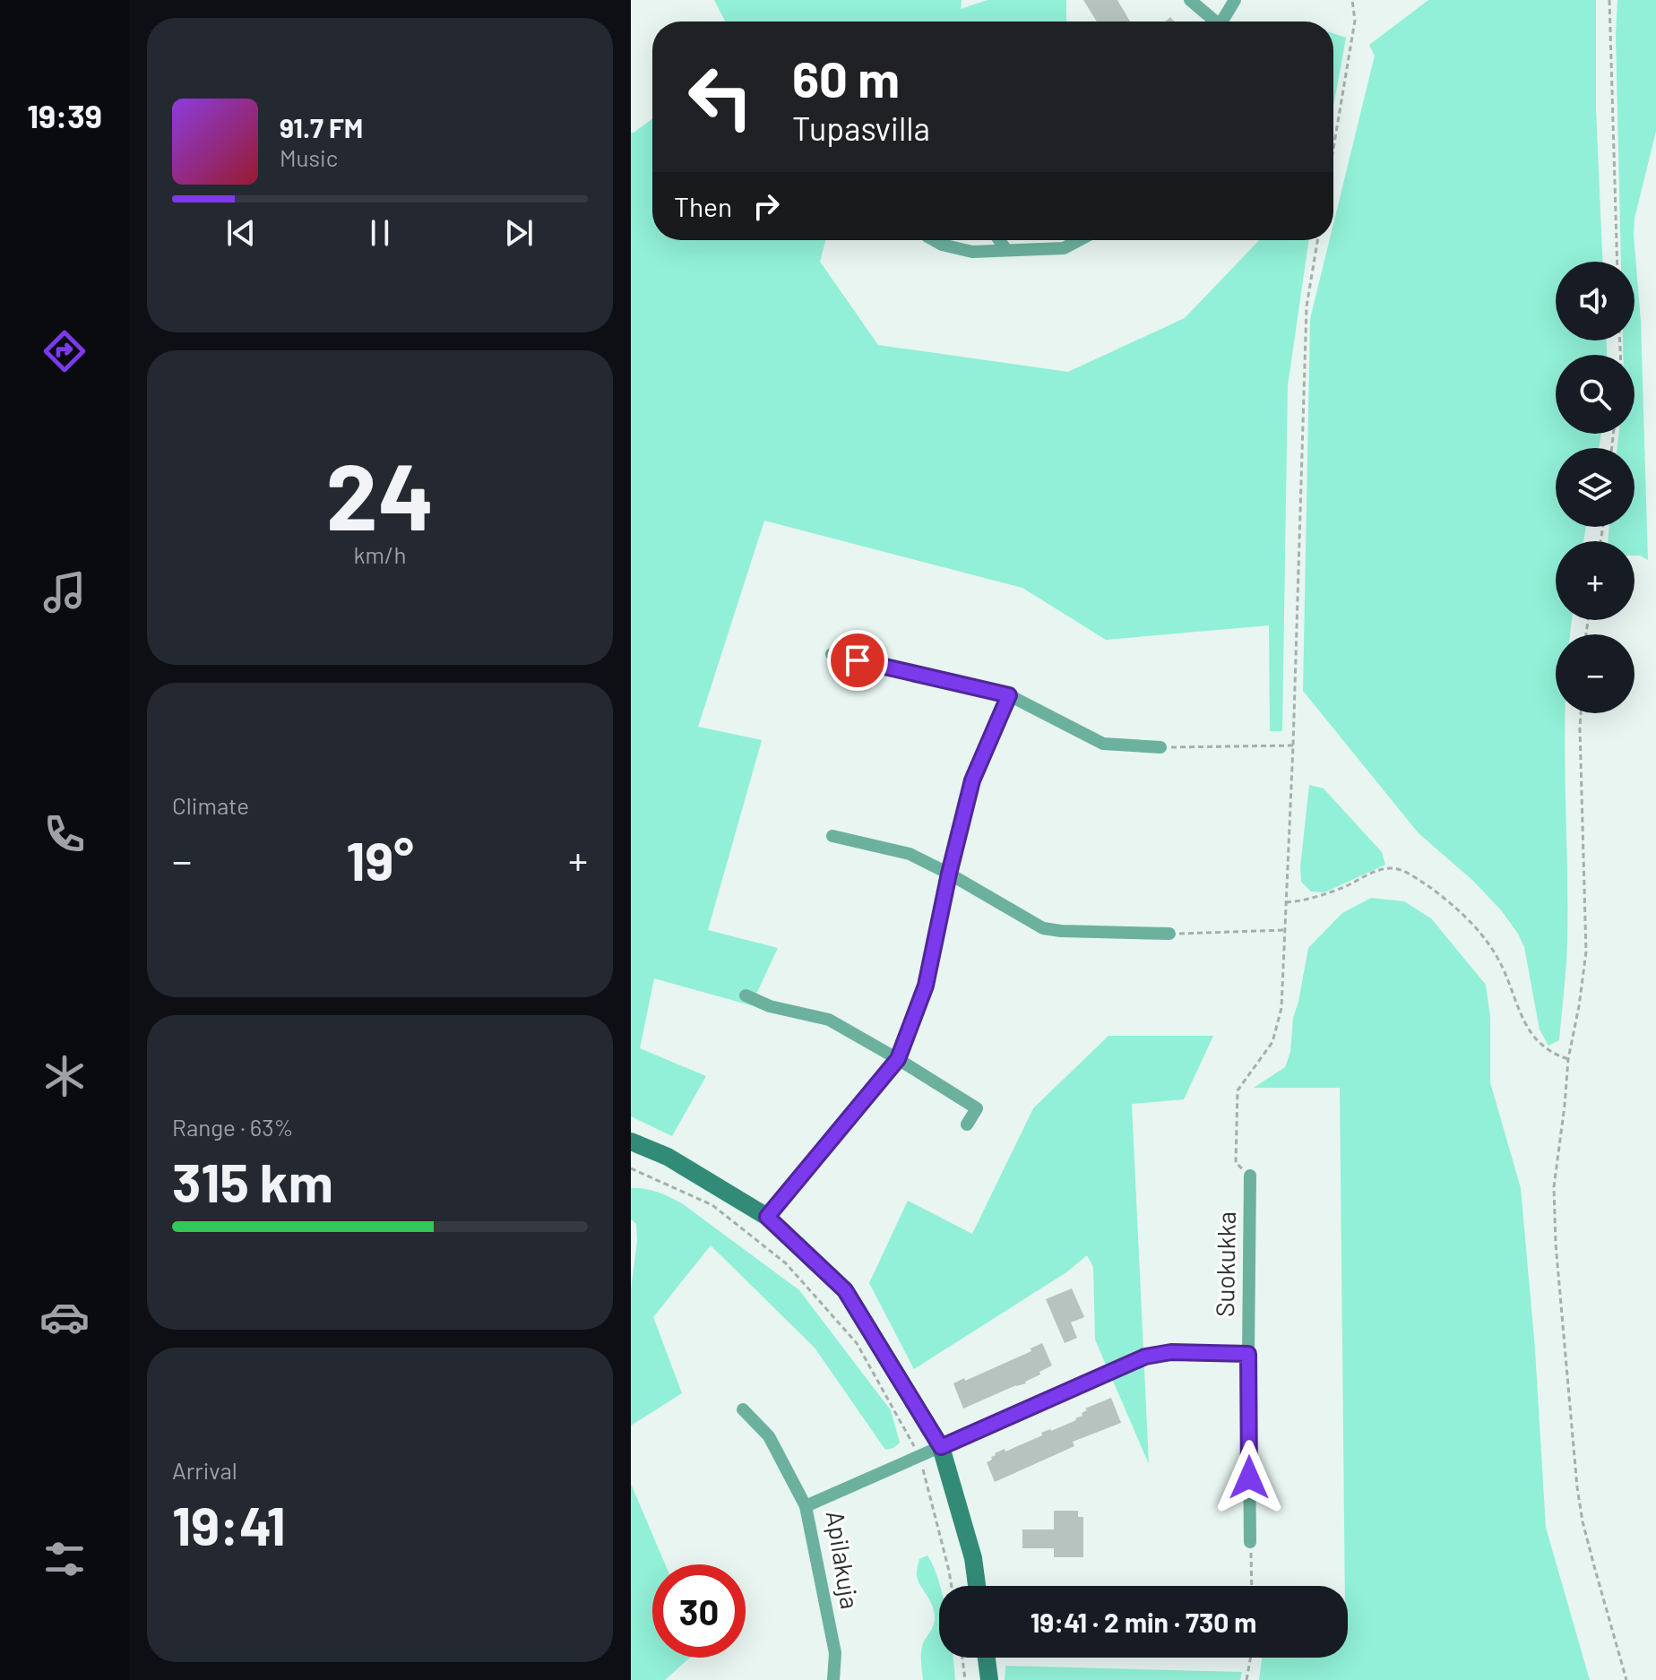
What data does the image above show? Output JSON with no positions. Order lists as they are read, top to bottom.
{
  "streets": {
    "street": ["Suokukka", "Apilakuja"]
  },
  "crossings": [
    ["Suokukka", "Apilakuja"]
  ],
  "page": {
    "tabs": "19:39",
    "turn": ["60 m", "Tupasvilla"],
    "song": ["91.7 FM", "Music"],
    "then": "Then",
    "map_buttons": ["+", "−"],
    "tile": [
      ["24", "km/h"],
      "Climate",
      ["Range · 63%", "315 km"],
      ["Arrival", "19:41"]
    ],
    "heat": ["−", "19°", "+"],
    "limit": "30",
    "trip": "19:41 · 2 min · 730 m"
  }
}
